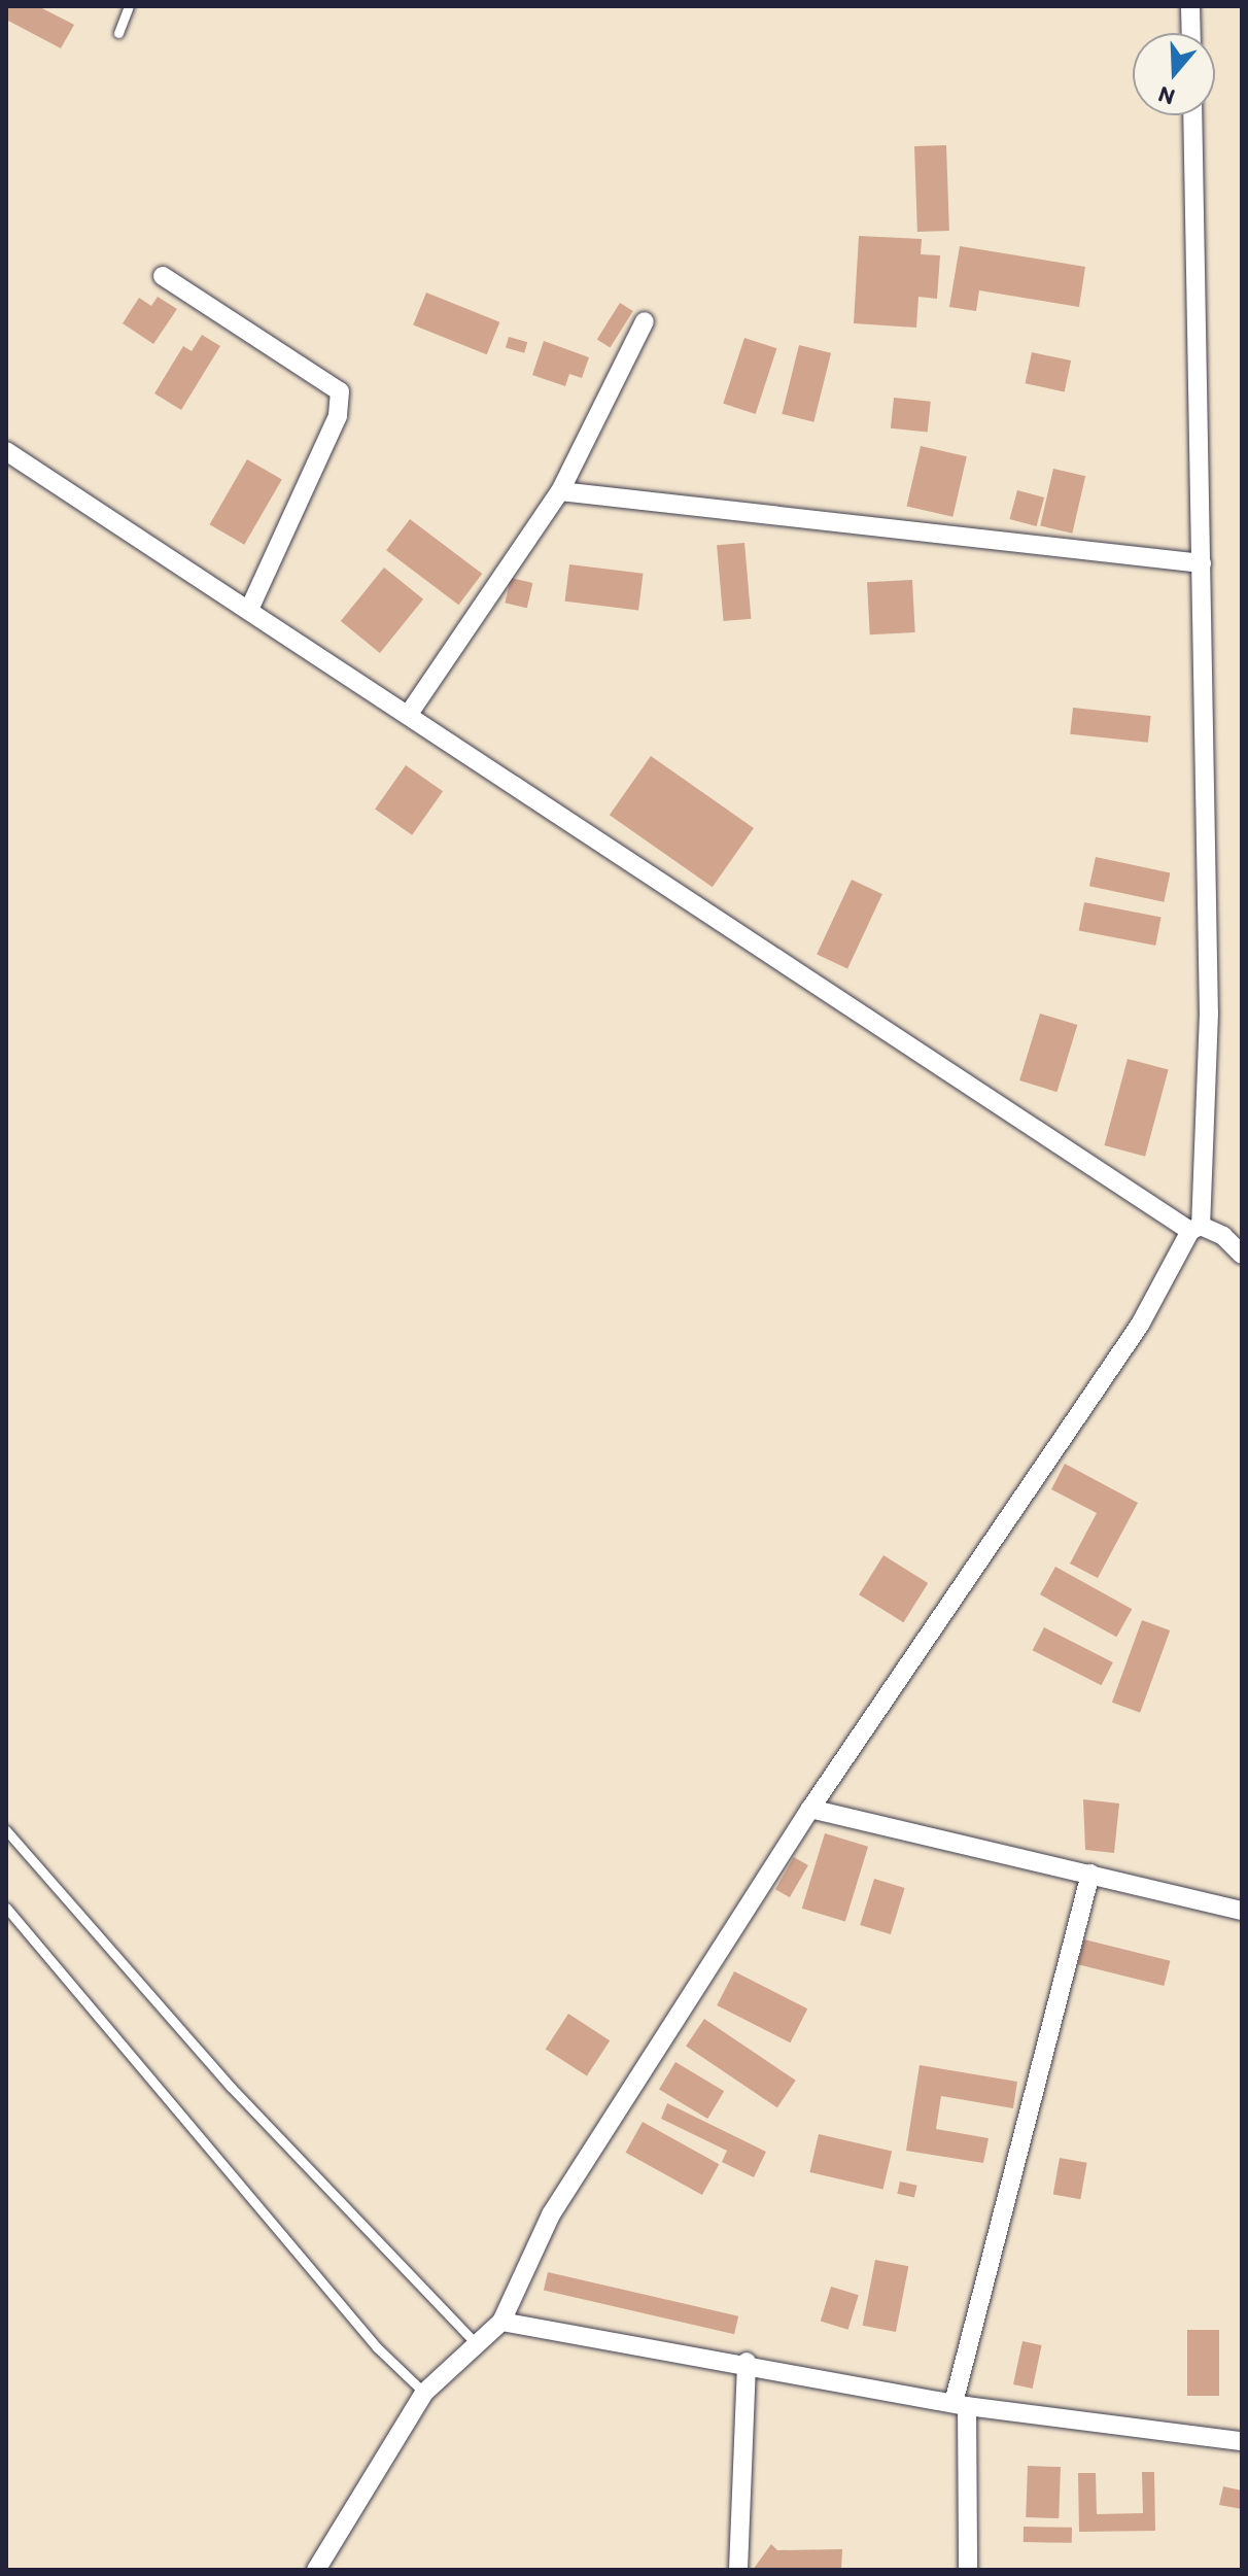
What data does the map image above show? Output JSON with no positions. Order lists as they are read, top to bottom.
{
  "north": "bottom"
}
